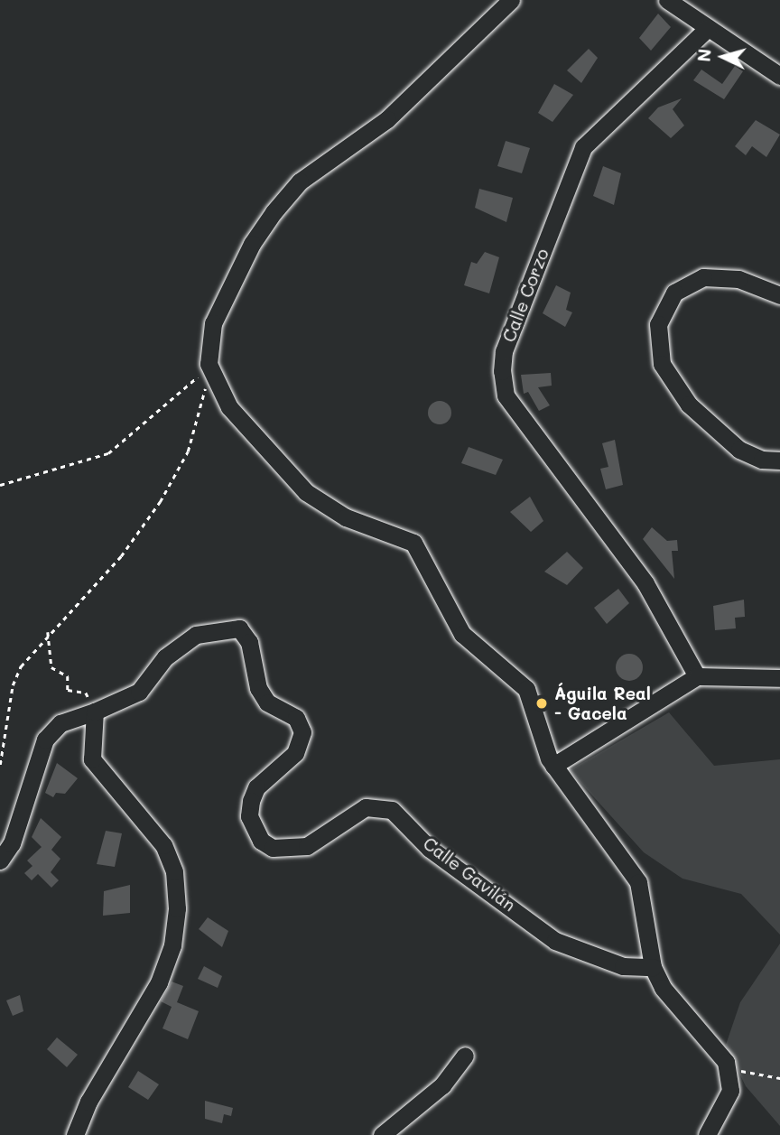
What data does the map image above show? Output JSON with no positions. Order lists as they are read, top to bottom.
{
  "streets": {
    "street": ["Calle Corzo", "Calle Gavilán"]
  },
  "places": ["Águila Real - Gacela"],
  "north": "left"
}
